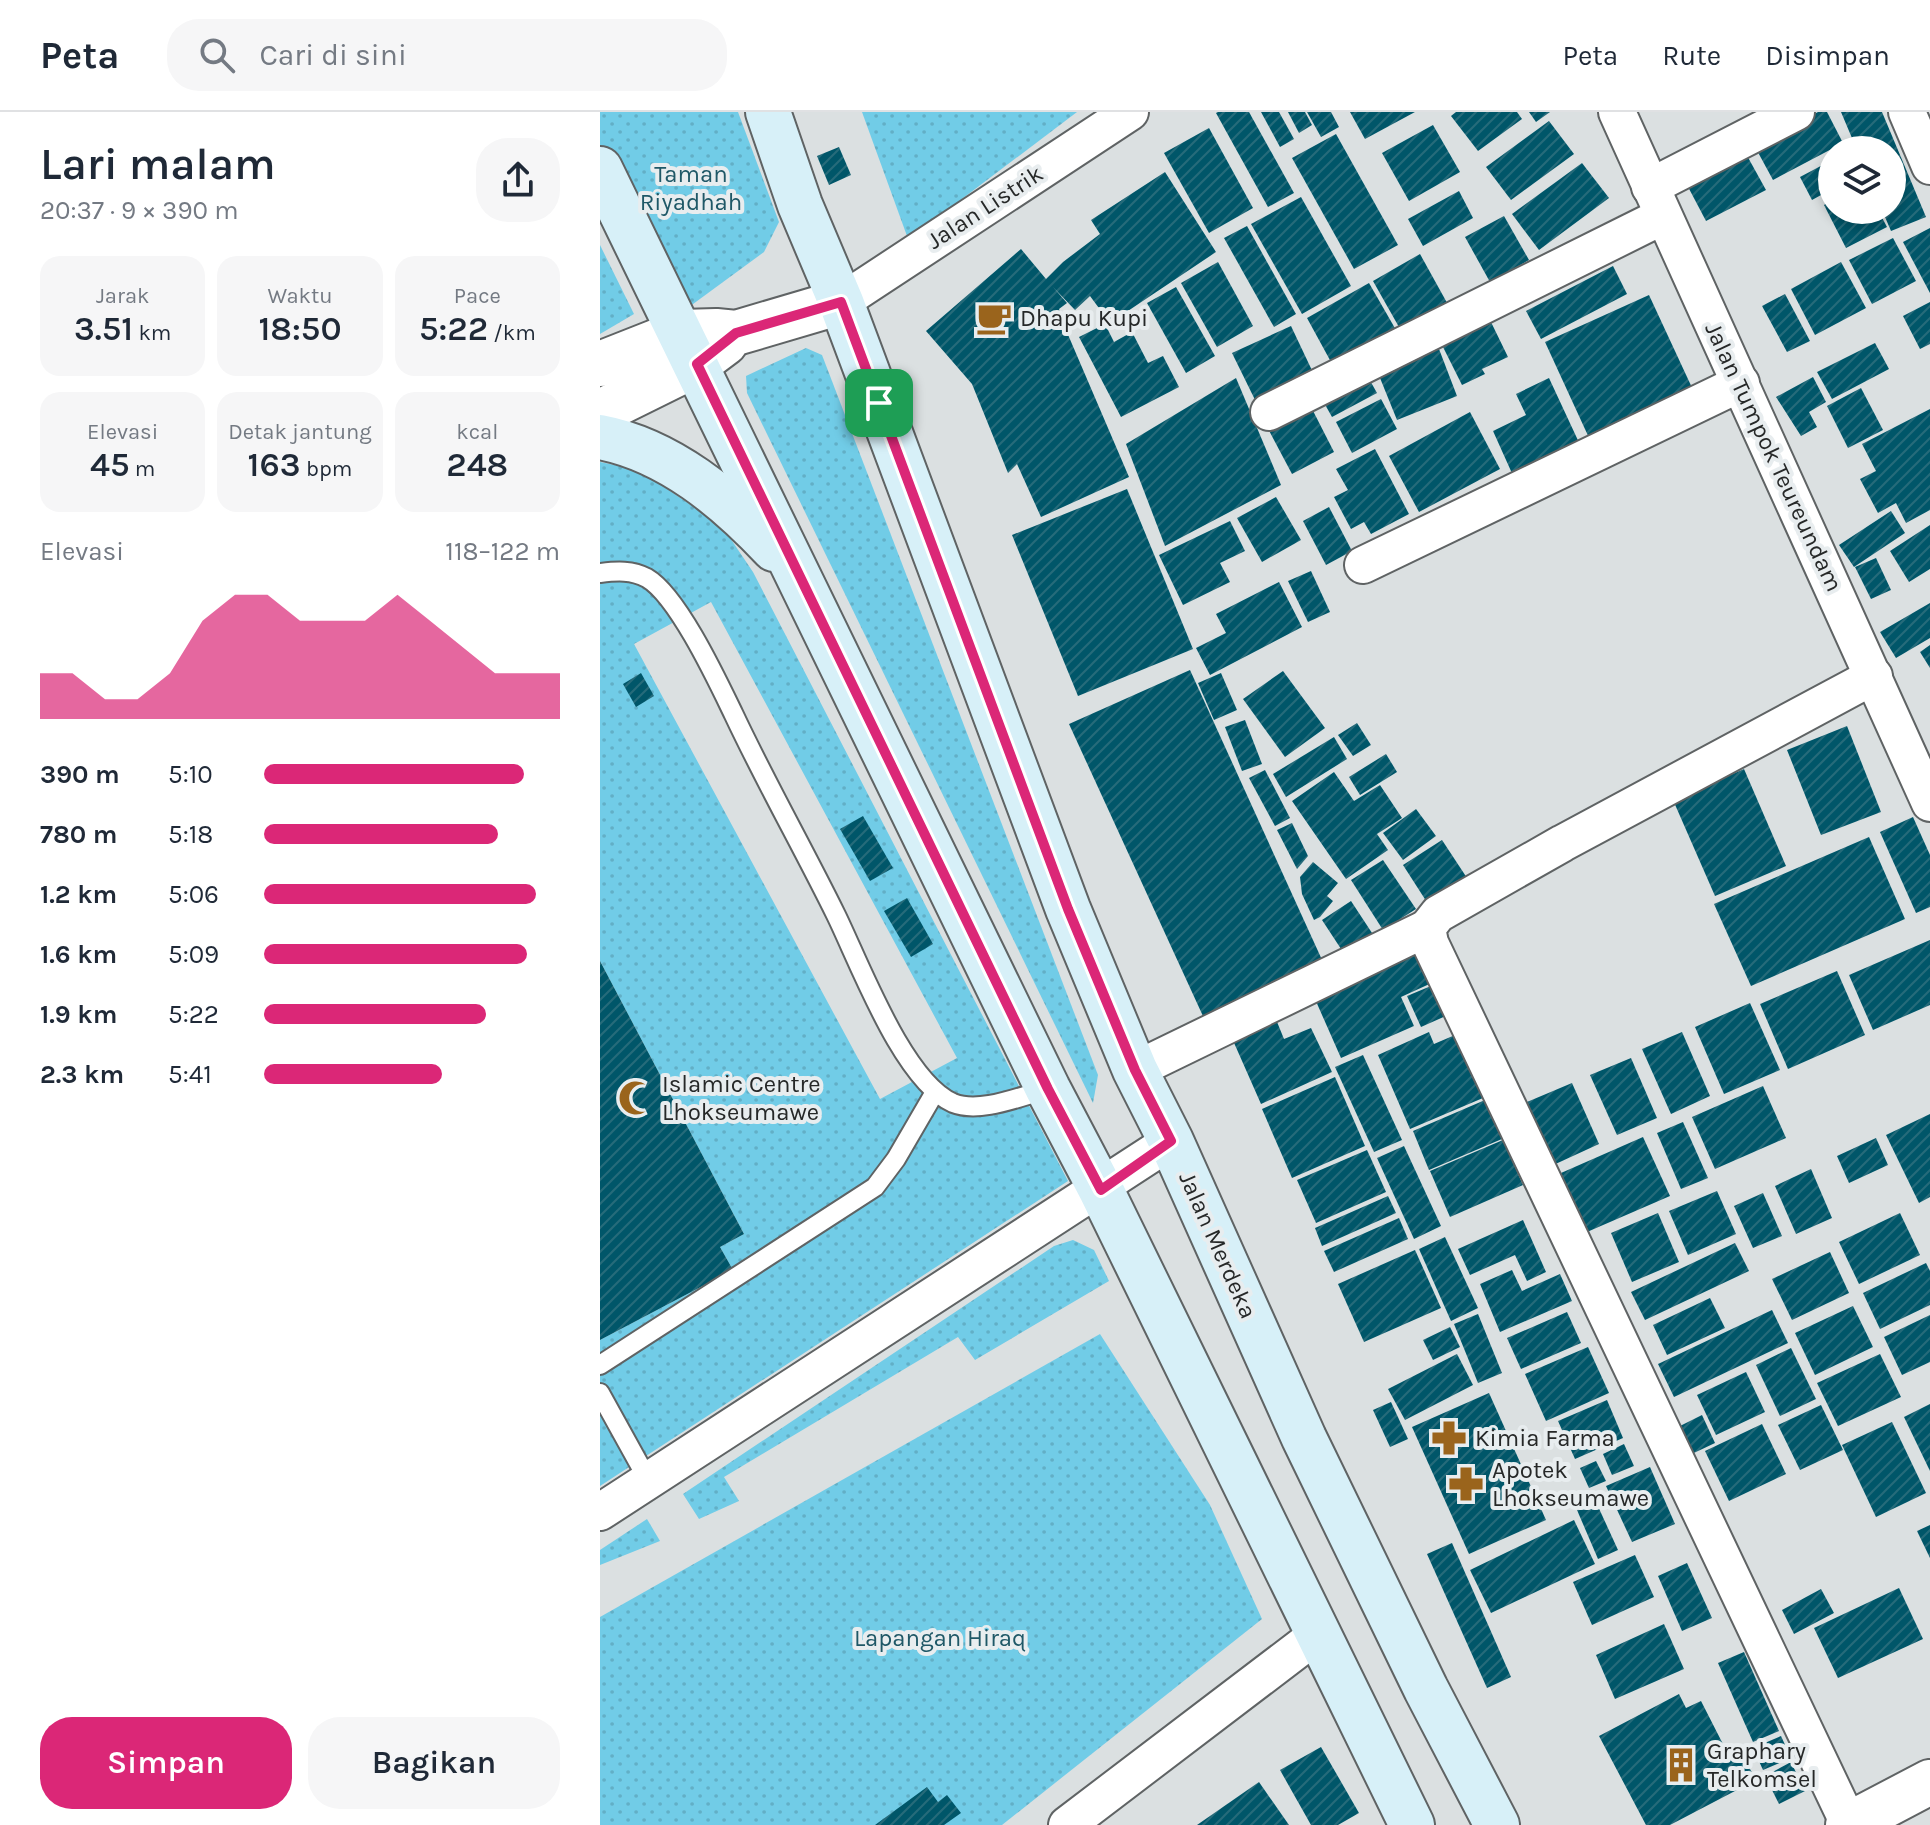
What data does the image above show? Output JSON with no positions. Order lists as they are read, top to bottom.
{
  "streets": {
    "main road": ["Jalan Merdeka"],
    "street": ["Jalan Listrik", "Jalan Tumpok Teureundam"]
  },
  "crossings": [
    ["Jalan Listrik", "Jalan Merdeka"]
  ],
  "parks": ["Taman Riyadhah", "Lapangan Hiraq"],
  "places": {
    "cafe": ["Dhapu Kupi"],
    "mosque": ["Islamic Centre Lhokseumawe"],
    "pharmacy": ["Kimia Farma", "Apotek Lhokseumawe"],
    "building": ["Graphary Telkomsel"]
  },
  "page": {
    "header": "Peta",
    "search": "Cari di sini",
    "nav": ["Peta", "Rute", "Disimpan"],
    "heading": ["Lari malam", "20:37 · 9 × 390 m"],
    "stats": [
      ["Jarak", "3.51 km"],
      ["Waktu", "18:50"],
      ["Pace", "5:22 /km"],
      ["Elevasi", "45 m"],
      ["Detak jantung", "163 bpm"],
      ["kcal", "248"]
    ],
    "chart": ["Elevasi", "118–122 m"],
    "list": [
      {
        "name": "390 m",
        "note": "5:10"
      },
      {
        "name": "780 m",
        "note": "5:18"
      },
      {
        "name": "1.2 km",
        "note": "5:06"
      },
      {
        "name": "1.6 km",
        "note": "5:09"
      },
      {
        "name": "1.9 km",
        "note": "5:22"
      },
      {
        "name": "2.3 km",
        "note": "5:41"
      }
    ],
    "buttons": ["Simpan", "Bagikan"]
  }
}
